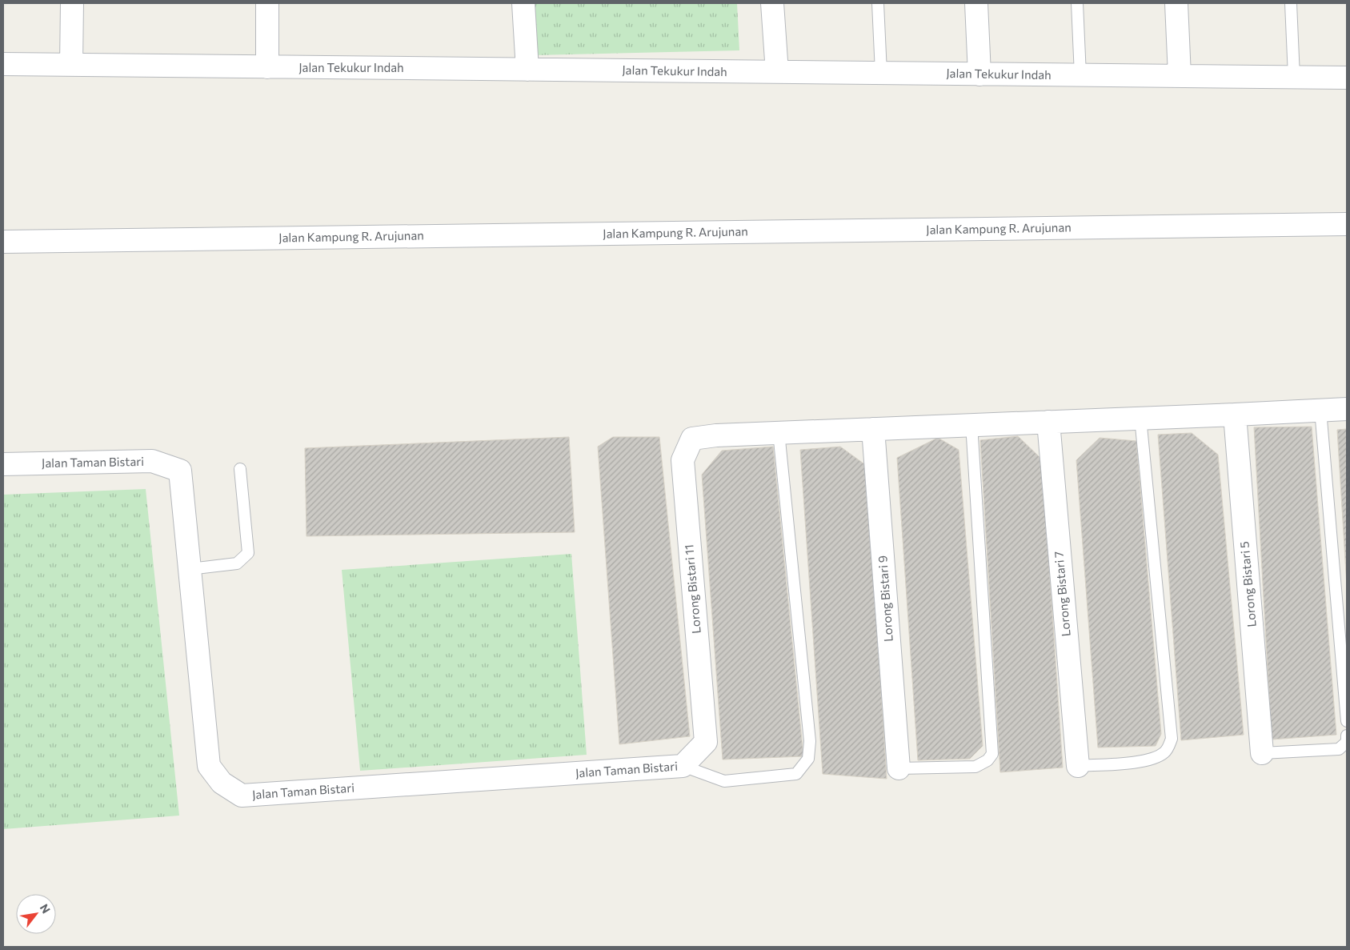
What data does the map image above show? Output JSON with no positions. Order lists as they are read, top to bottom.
{
  "streets": {
    "street": [
      "Jalan Tekukur Indah",
      "Jalan Kampung R. Arujunan",
      "Jalan Taman Bistari",
      "Lorong Bistari 5",
      "Lorong Bistari 11",
      "Lorong Bistari 7",
      "Lorong Bistari 9"
    ]
  },
  "crossings": [
    ["Jalan Taman Bistari", "Lorong Bistari 11"]
  ],
  "north": "top right"
}
